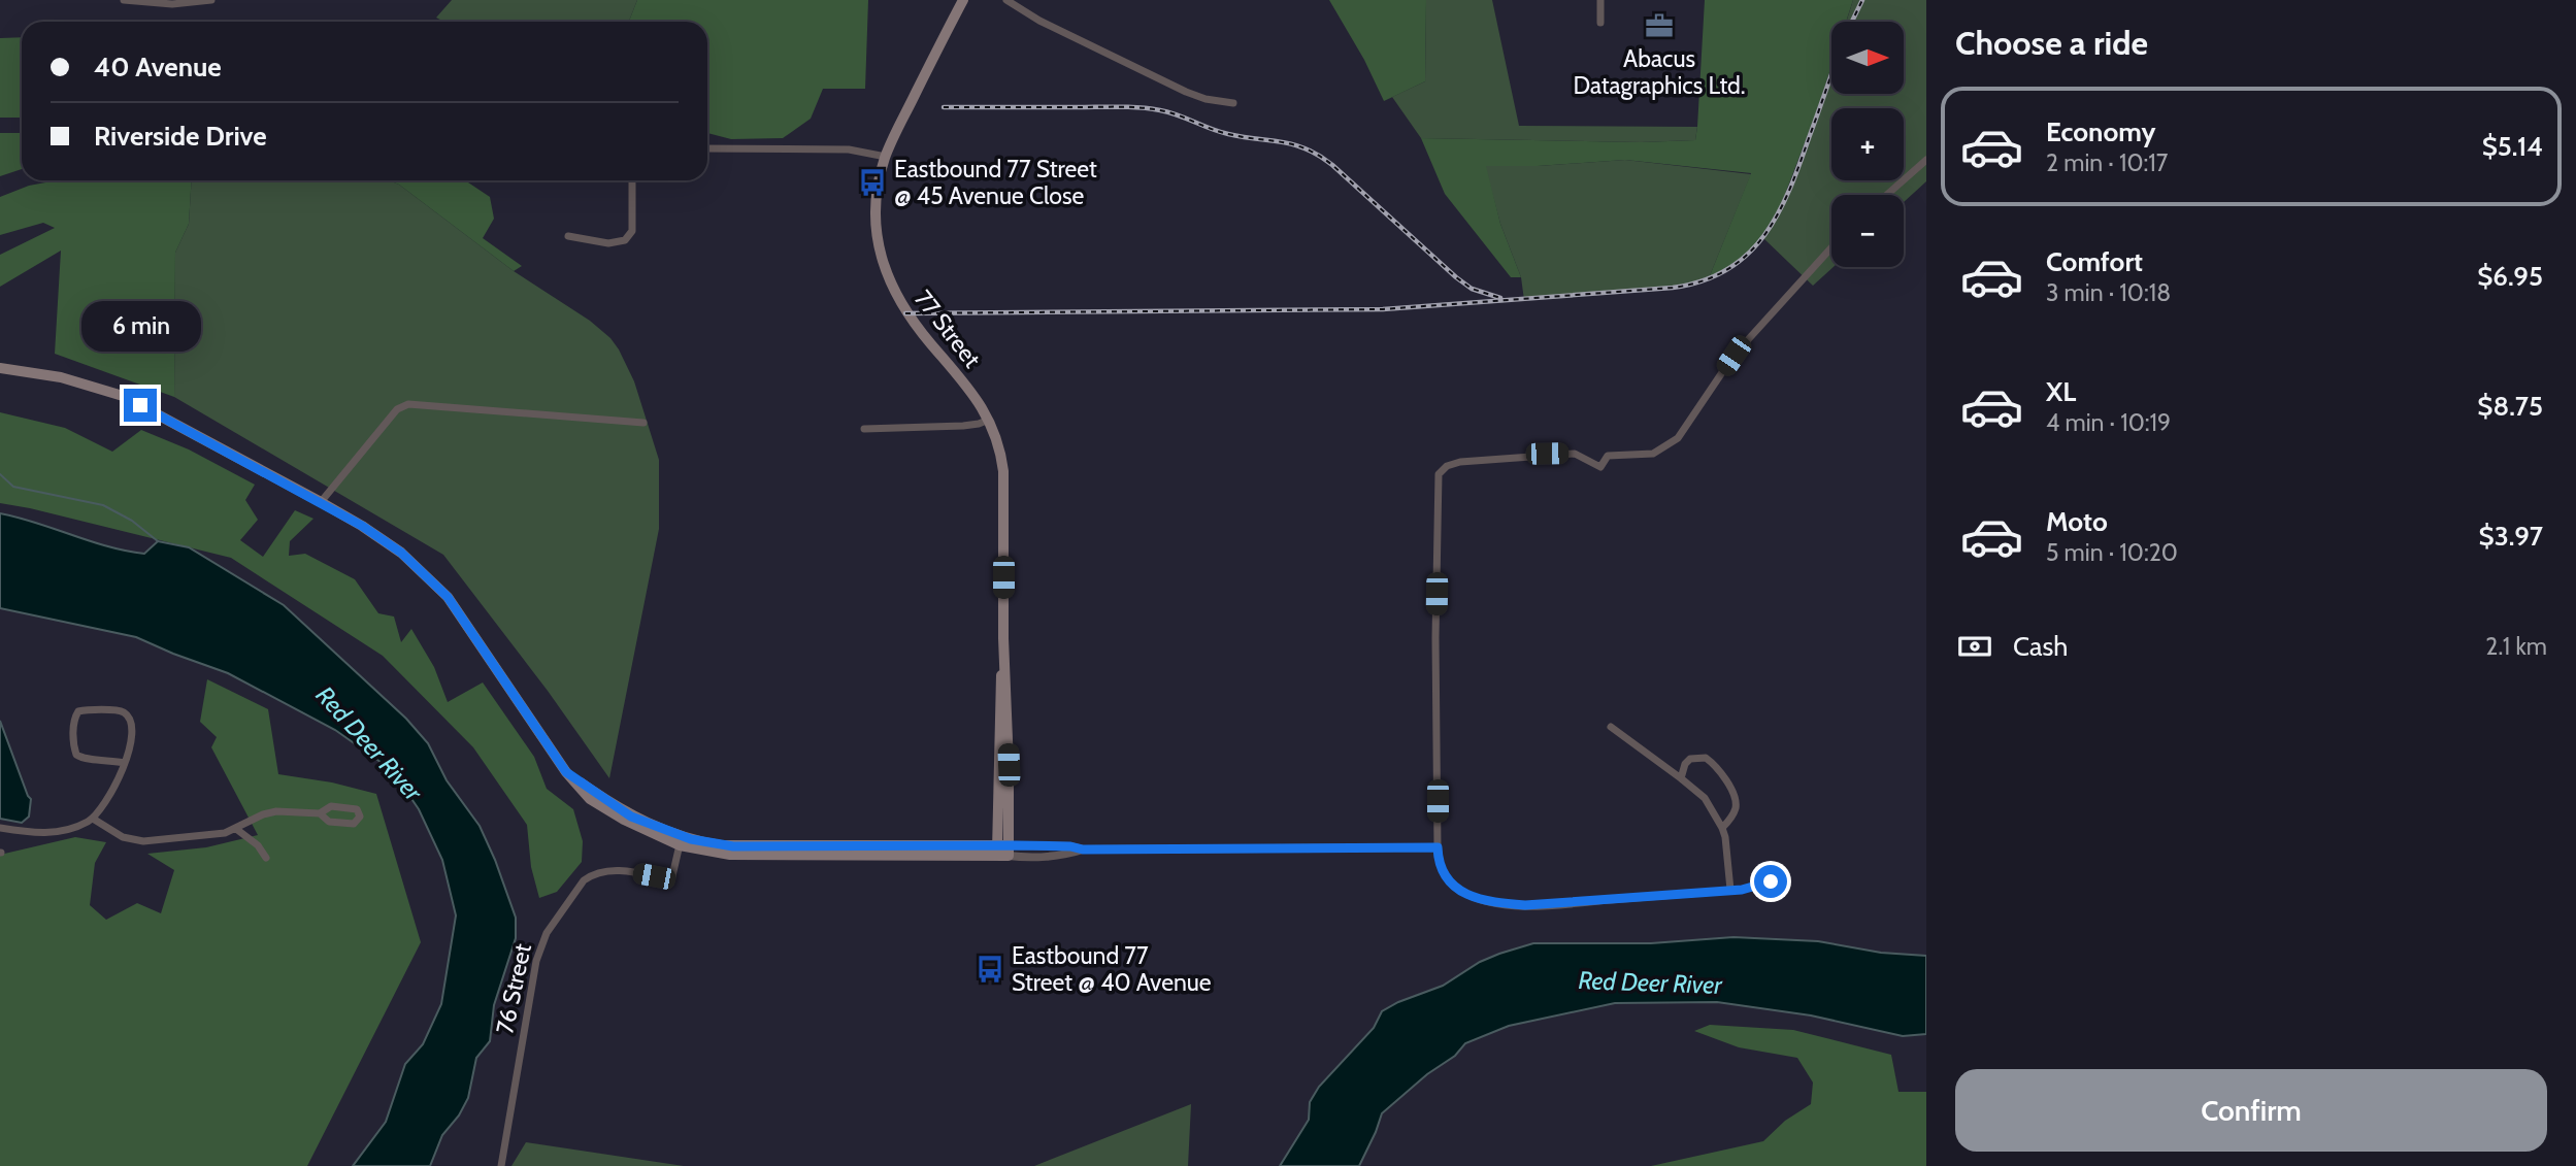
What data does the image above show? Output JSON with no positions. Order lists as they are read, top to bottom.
{
  "streets": {
    "main road": ["77 Street"],
    "street": ["76 Street"]
  },
  "water": ["Red Deer River"],
  "places": {
    "office": ["Abacus Datagraphics Ltd."],
    "bus stop": ["Eastbound 77 Street @ 45 Avenue Close", "Eastbound 77 Street @ 40 Avenue"]
  },
  "north": "right",
  "page": {
    "heading": "Choose a ride",
    "map_buttons": ["+", "−"],
    "banner": ["40 Avenue", "Riverside Drive"],
    "list": [
      {
        "name": "Economy",
        "note": "2 min · 10:17",
        "value": "$5.14"
      },
      {
        "name": "Comfort",
        "note": "3 min · 10:18",
        "value": "$6.95"
      },
      {
        "name": "XL",
        "note": "4 min · 10:19",
        "value": "$8.75"
      },
      {
        "name": "Moto",
        "note": "5 min · 10:20",
        "value": "$3.97"
      }
    ],
    "bubble": "6 min",
    "pay": ["Cash", "2.1 km"],
    "buttons": "Confirm"
  }
}
